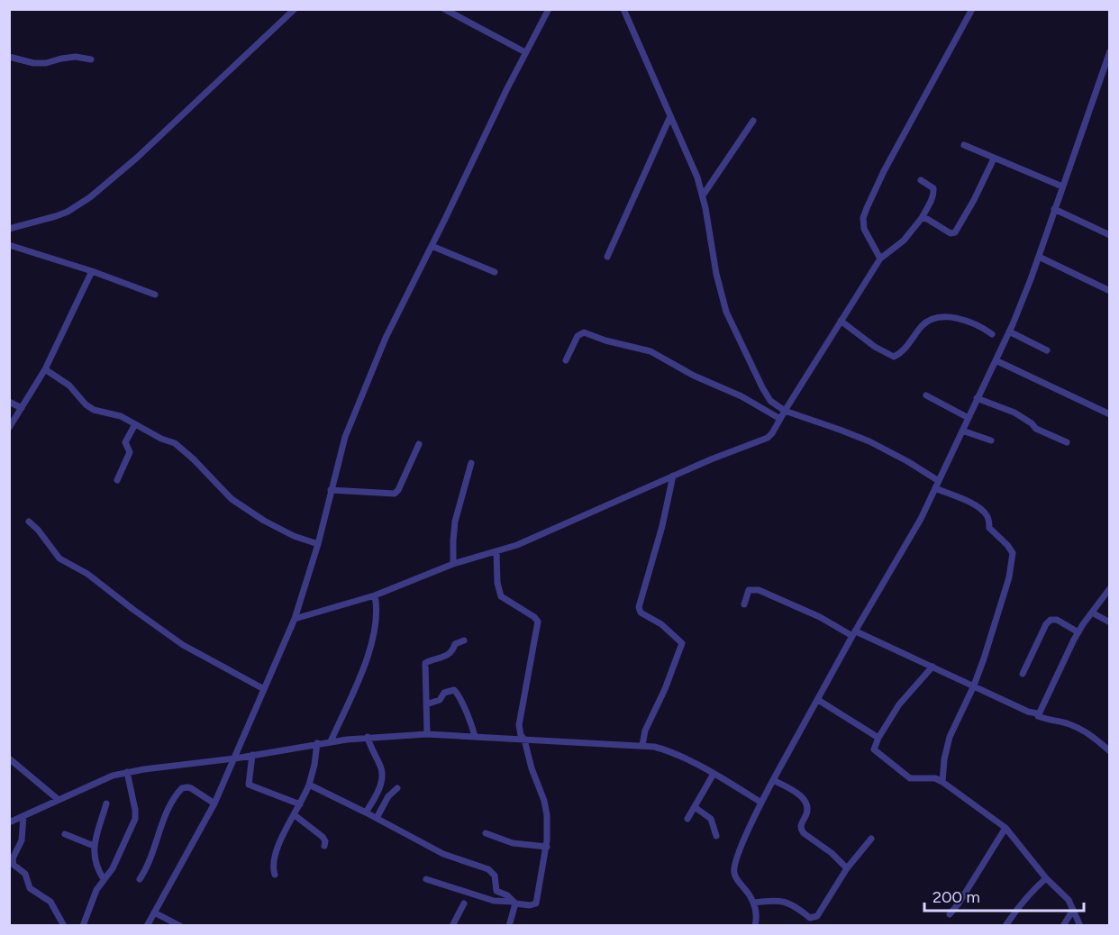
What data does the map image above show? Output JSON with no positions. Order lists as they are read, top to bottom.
{
  "scale_bar": "200 m"
}
